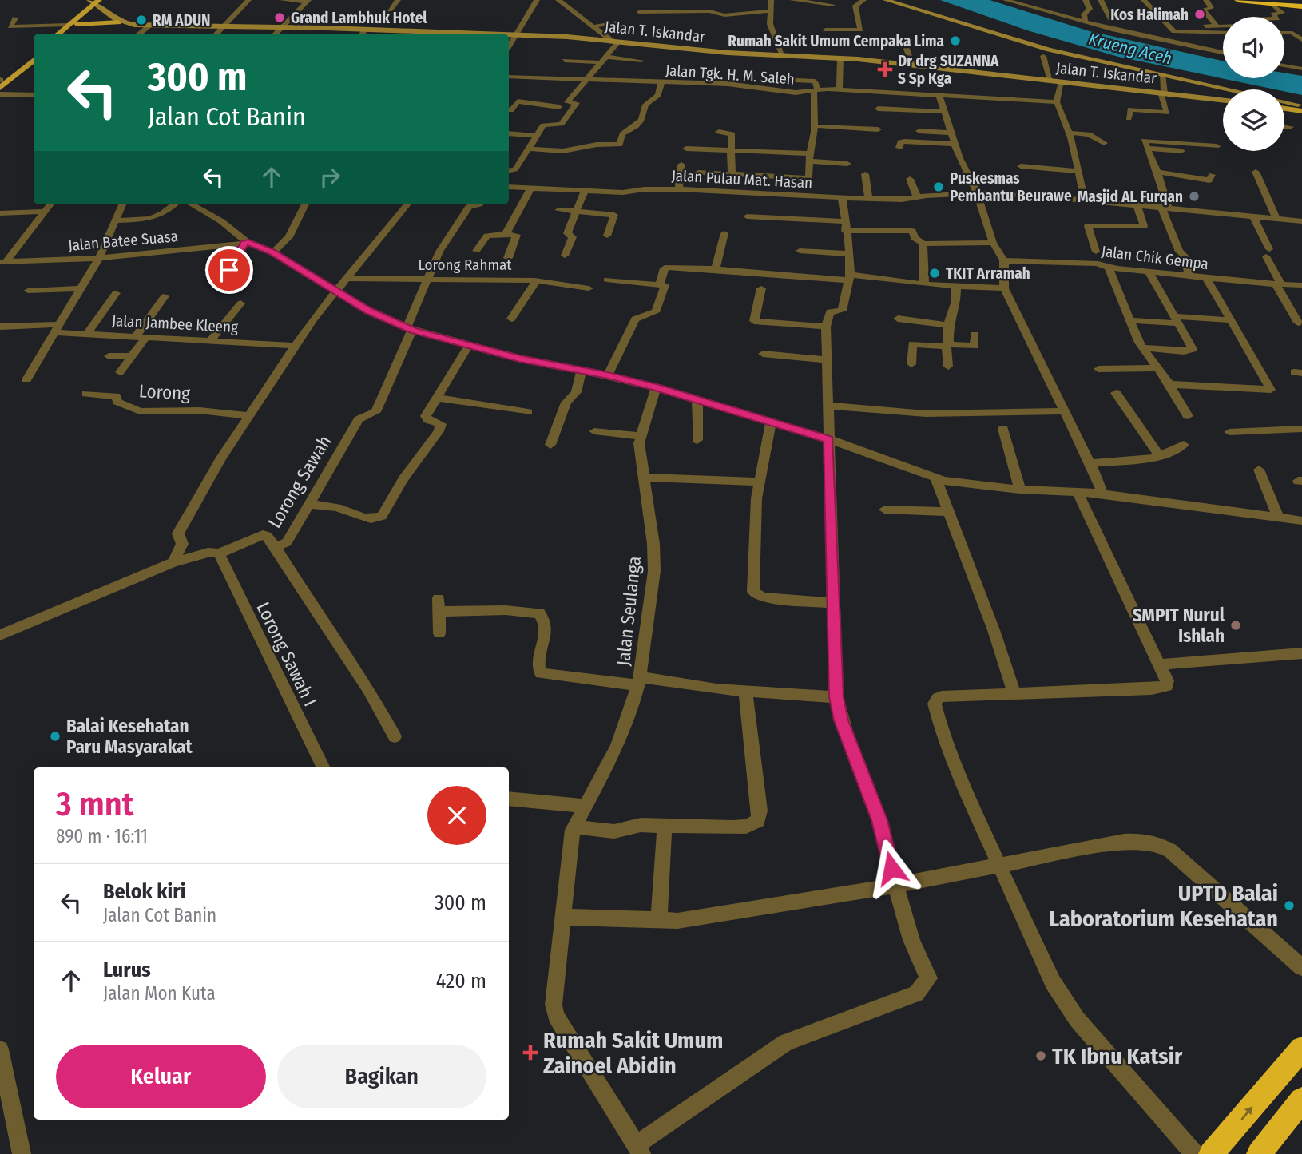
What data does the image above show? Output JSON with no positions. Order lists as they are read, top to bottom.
{
  "streets": {
    "street": [
      "Jalan T. Iskandar",
      "Jalan Tgk. H. M. Saleh",
      "Jalan Pulau Mat. Hasan",
      "Jalan Batee Suasa",
      "Jalan Chik Gempa",
      "Lorong Rahmat",
      "Jalan Jambee Kleeng",
      "Lorong",
      "Lorong Sawah",
      "Jalan Seulanga",
      "Lorong Sawah I"
    ]
  },
  "crossings": [
    ["Jalan Jambee Kleeng", "Lorong"],
    ["Lorong Sawah", "Lorong Sawah I"]
  ],
  "water": ["Krueng Aceh"],
  "places": {
    "other": [
      "Kos Halimah",
      "Grand Lambhuk Hotel",
      "RM ADUN",
      "Rumah Sakit Umum Cempaka Lima",
      "Puskesmas Pembantu Beurawe",
      "Masjid AL Furqan",
      "TKIT Arramah",
      "SMPIT Nurul Ishlah",
      "Balai Kesehatan Paru Masyarakat",
      "UPTD Balai Laboratorium Kesehatan",
      "TK Ibnu Katsir"
    ],
    "health": ["Dr drg SUZANNA S Sp Kga", "Rumah Sakit Umum Zainoel Abidin"]
  },
  "page": {
    "turn": ["300 m", "Jalan Cot Banin"],
    "heading": ["3 mnt", "890 m · 16:11"],
    "list": [
      {
        "name": "Belok kiri",
        "note": "Jalan Cot Banin",
        "value": "300 m"
      },
      {
        "name": "Lurus",
        "note": "Jalan Mon Kuta",
        "value": "420 m"
      }
    ],
    "buttons": ["Keluar", "Bagikan"]
  }
}
